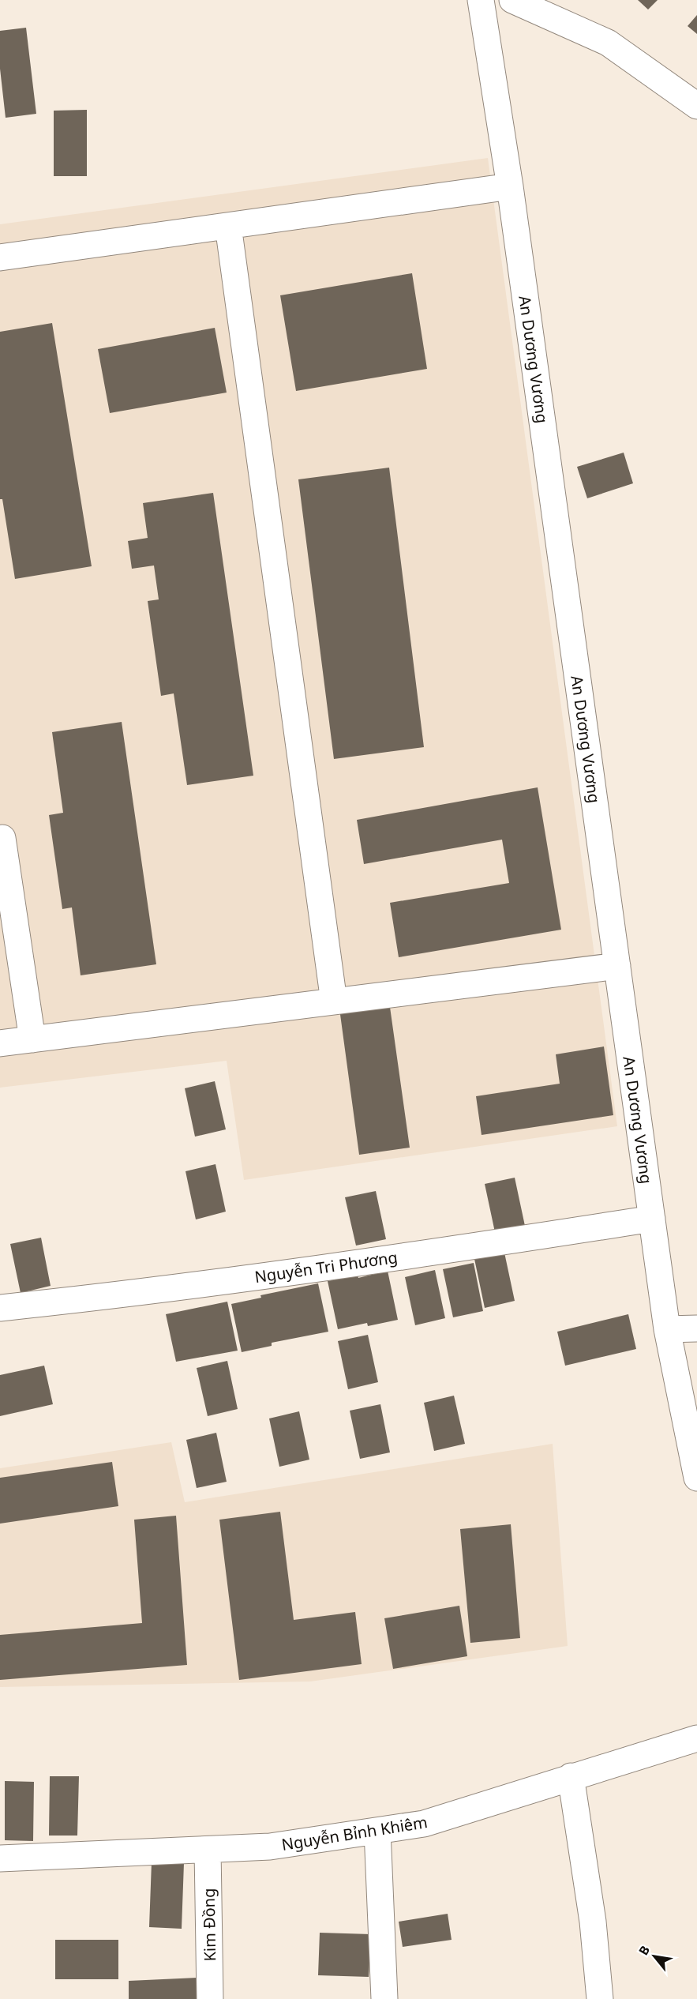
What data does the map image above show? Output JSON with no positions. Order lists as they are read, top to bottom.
{
  "streets": {
    "street": [
      "An Dương Vương",
      "Nguyễn Tri Phương",
      "Nguyễn Bỉnh Khiêm",
      "Kim Đồng"
    ]
  },
  "crossings": [
    ["An Dương Vương", "Nguyễn Tri Phương"],
    ["Nguyễn Bỉnh Khiêm", "Kim Đồng"]
  ],
  "north": "top left"
}
